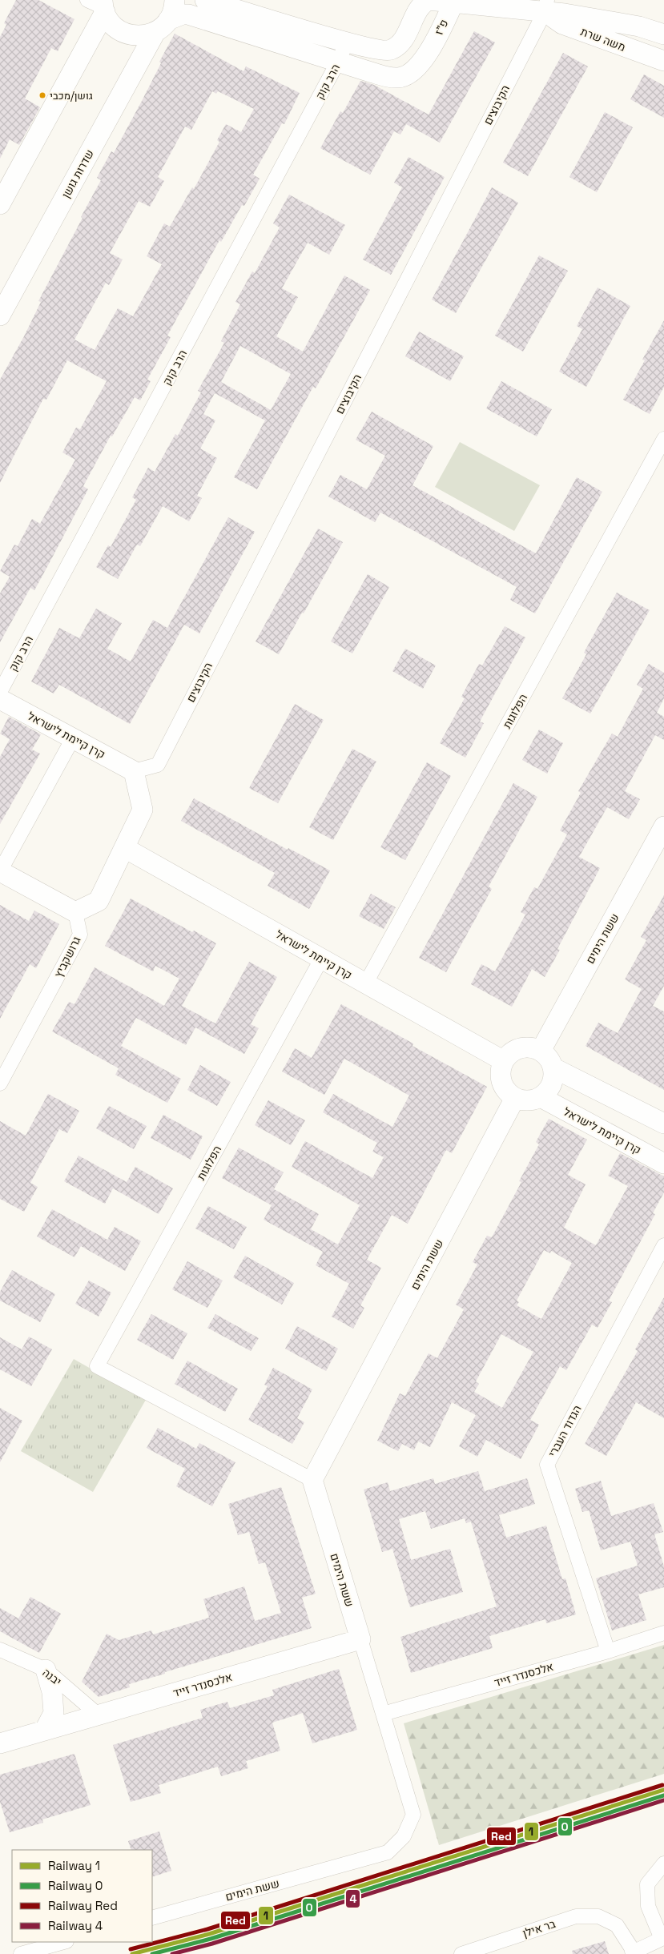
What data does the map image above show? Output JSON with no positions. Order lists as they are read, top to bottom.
{
  "streets": {
    "street": [
      "פ\"ז",
      "משה שרת",
      "הרב קוק",
      "הקיבוצים",
      "שדרות גושן",
      "הפלוגות",
      "קרן קיימת לישראל",
      "ששת הימים",
      "גרושקביץ",
      "הגדוד העברי",
      "אלכסנדר זייד",
      "יבנה",
      "בר אילן"
    ]
  },
  "crossings": [
    ["פ\"ז", "משה שרת"],
    ["פ\"ז", "הרב קוק"],
    ["פ\"ז", "שדרות גושן"],
    ["משה שרת", "הקיבוצים"],
    ["הקיבוצים", "קרן קיימת לישראל"],
    ["הפלוגות", "קרן קיימת לישראל"],
    ["הפלוגות", "ששת הימים"],
    ["קרן קיימת לישראל", "ששת הימים"],
    ["ששת הימים", "אלכסנדר זייד"],
    ["הגדוד העברי", "אלכסנדר זייד"],
    ["אלכסנדר זייד", "יבנה"]
  ],
  "places": ["גושן/מכבי"],
  "lines": [
    "rail line Red",
    "rail line 1",
    "rail line 0",
    "rail line 4"
  ],
  "legend": [
    "Railway 1",
    "Railway 0",
    "Railway Red",
    "Railway 4"
  ]
}
